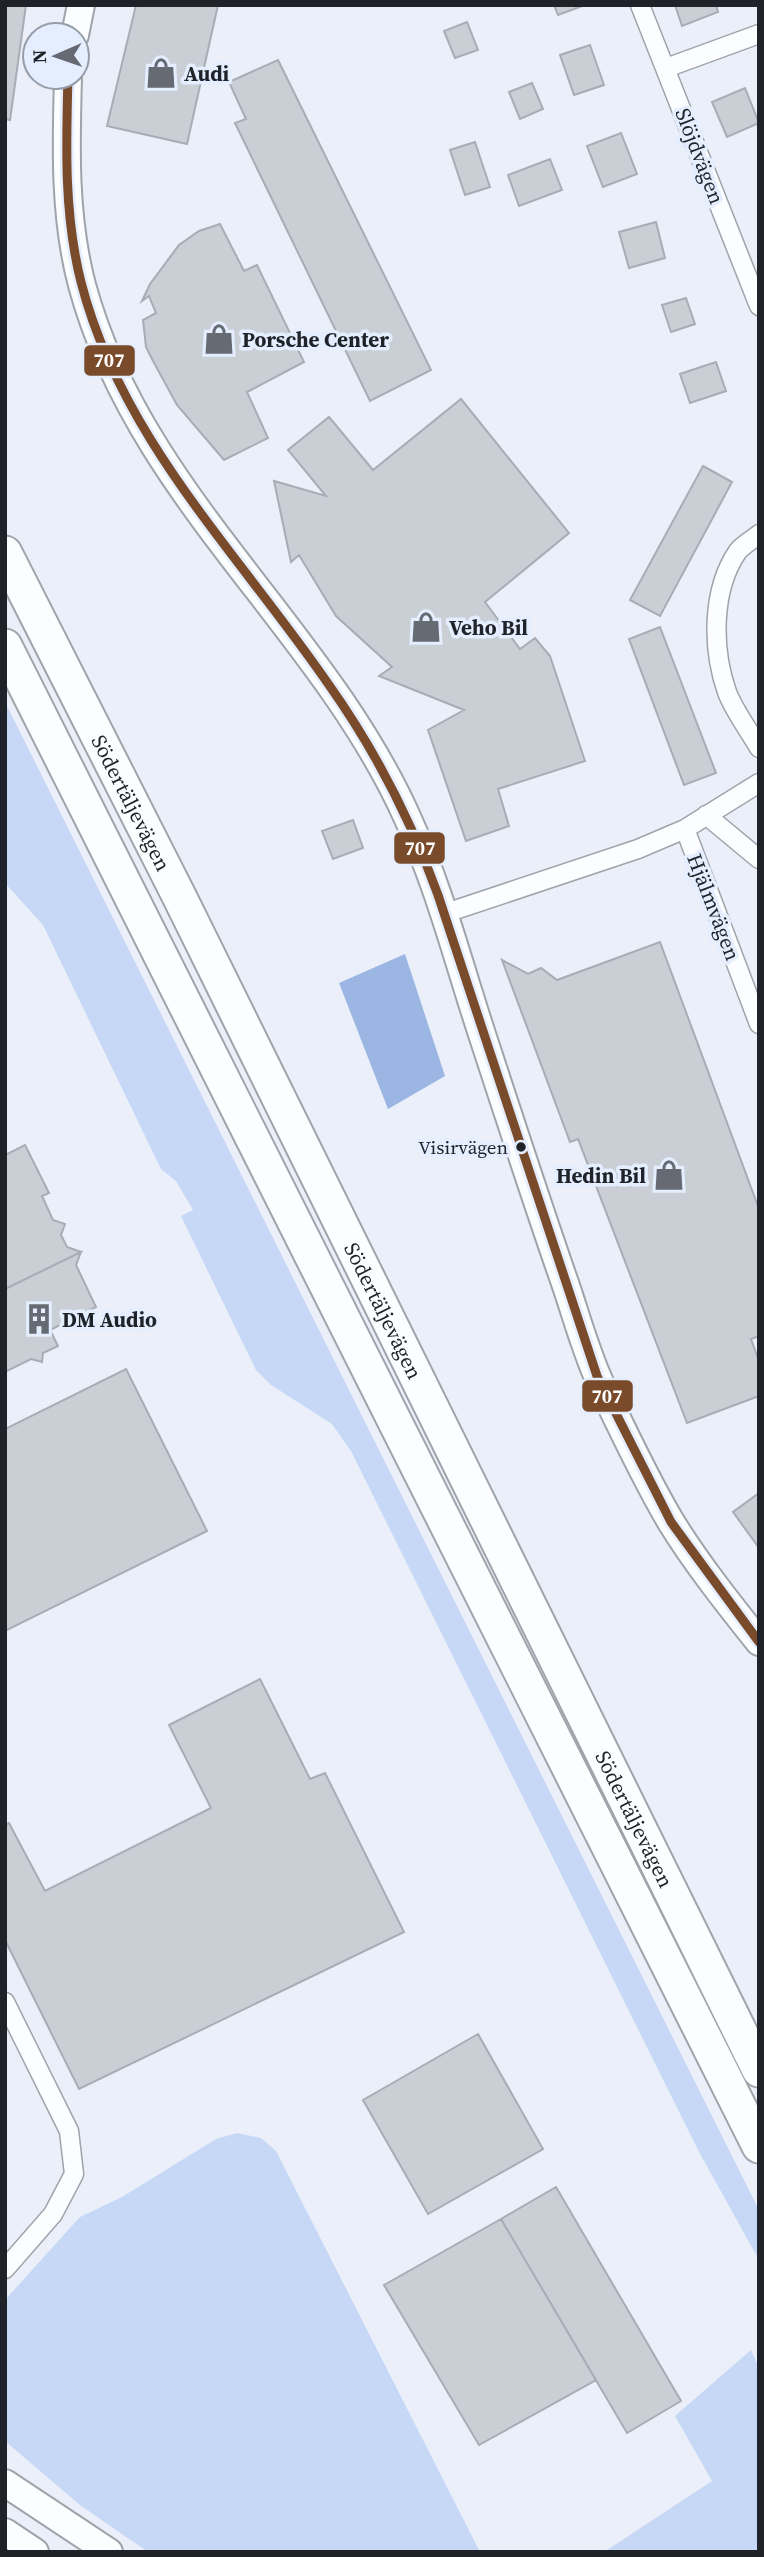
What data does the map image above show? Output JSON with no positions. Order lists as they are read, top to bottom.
{
  "streets": {
    "highway": ["Södertäljevägen"],
    "street": ["Slöjdvägen", "Hjälmvägen"]
  },
  "places": {
    "shop": [
      "Audi",
      "Porsche Center",
      "Veho Bil",
      "Hedin Bil"
    ],
    "other": ["Visirvägen"],
    "building": ["DM Audio"]
  },
  "lines": ["transit line 707"],
  "north": "left"
}
